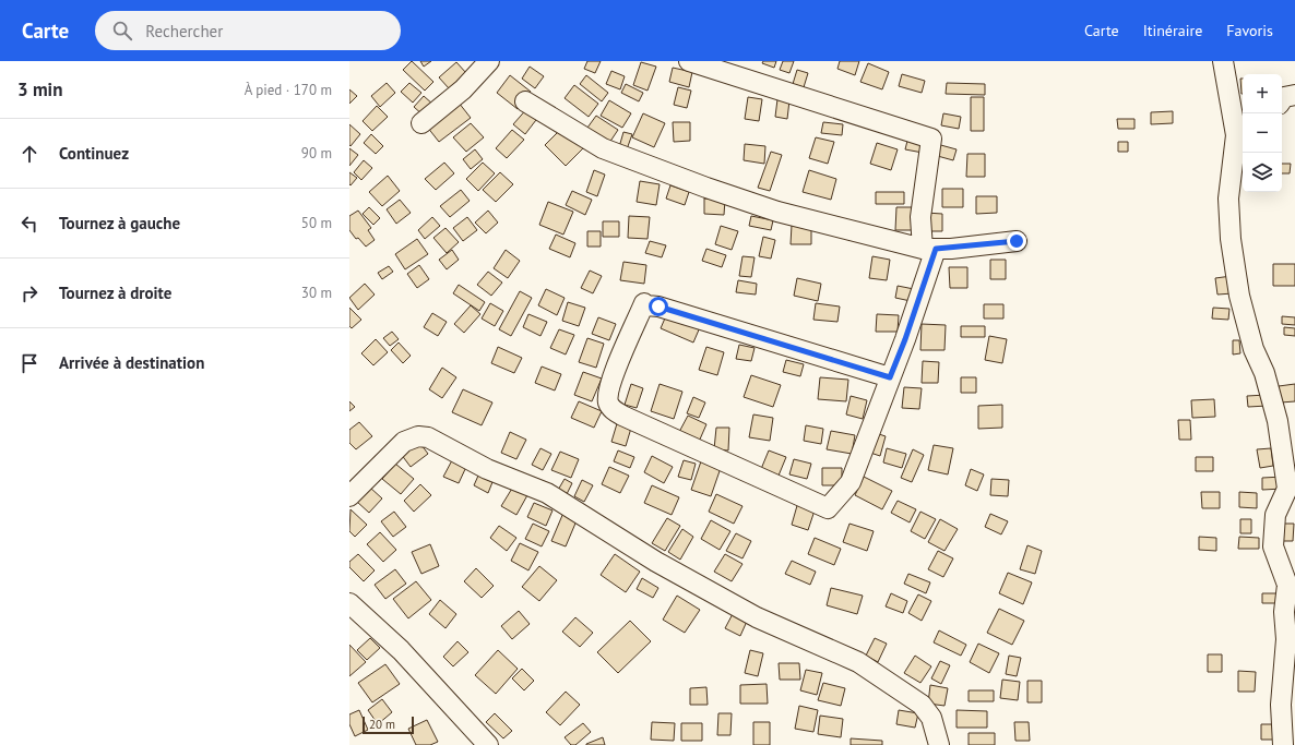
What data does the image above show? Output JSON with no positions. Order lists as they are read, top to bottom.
{
  "scale_bar": "20 m",
  "page": {
    "header": "Carte",
    "search": "Rechercher",
    "nav": ["Carte", "Itinéraire", "Favoris"],
    "heading": ["3 min", "À pied · 170 m"],
    "map_buttons": ["+", "−"],
    "list": [
      ["Continuez", "90 m"],
      ["Tournez à gauche", "50 m"],
      ["Tournez à droite", "30 m"],
      "Arrivée à destination"
    ],
    "scale": "20 m"
  }
}
